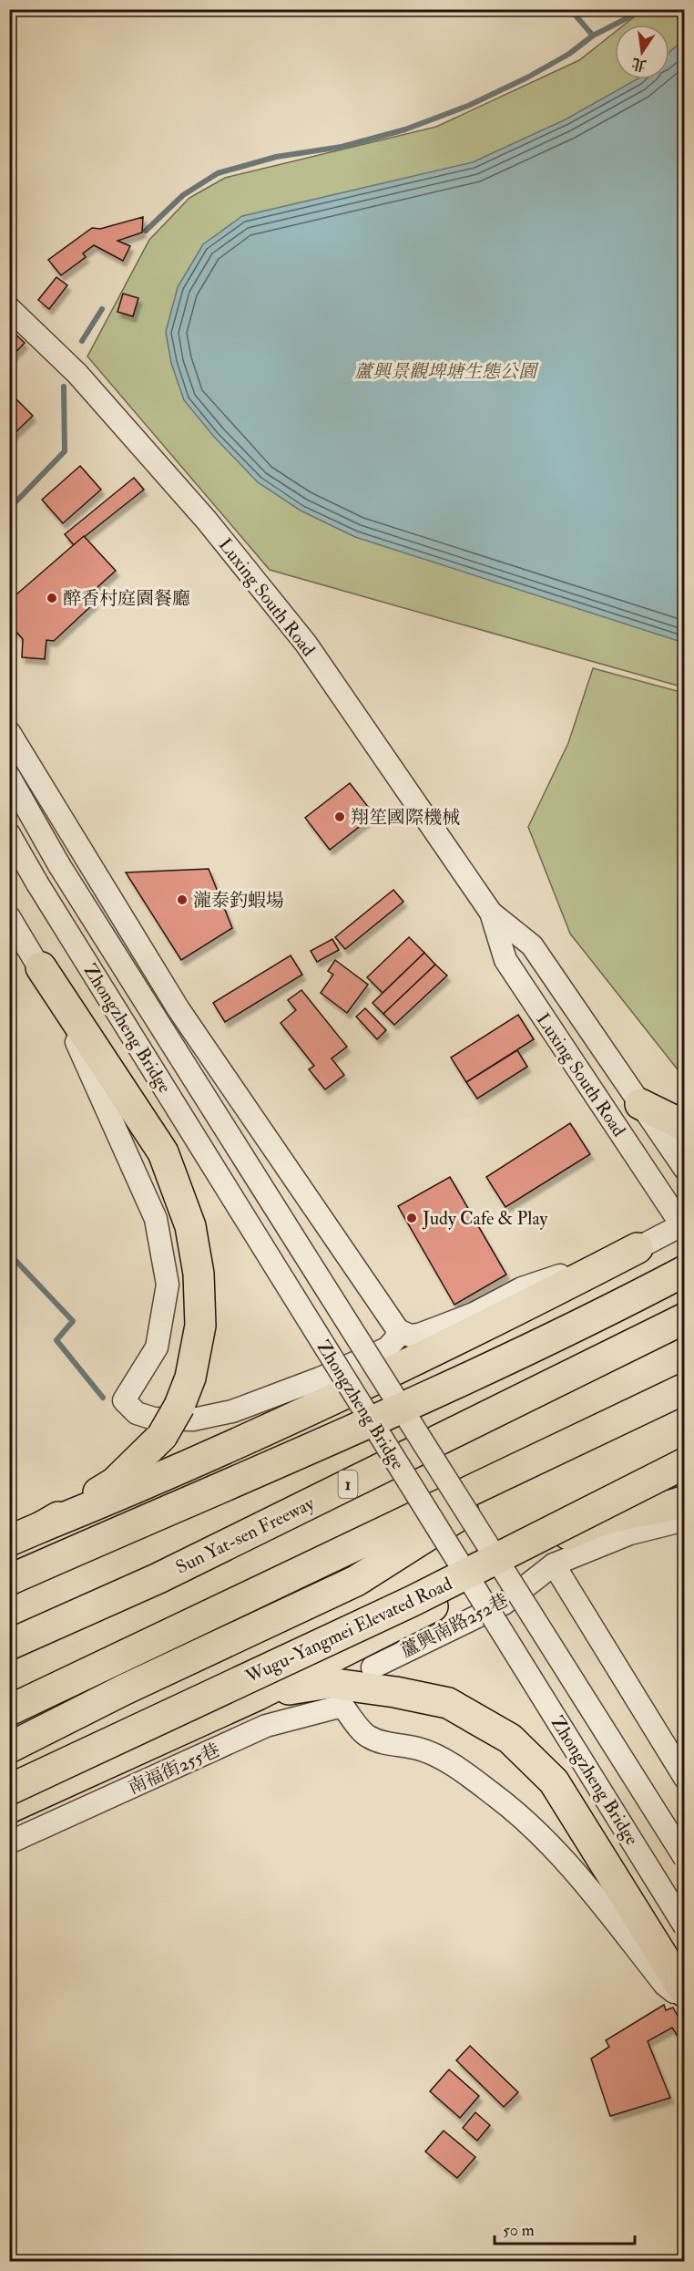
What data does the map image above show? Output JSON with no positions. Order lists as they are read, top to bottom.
{
  "streets": {
    "highway": ["1", "Sun Yat-sen Freeway", "Wugu-Yangmei Elevated Road"],
    "street": [
      "Luxing South Road",
      "Zhongzheng Bridge",
      "蘆興南路252巷",
      "南福街255巷"
    ]
  },
  "parks": ["蘆興景觀埤塘生態公園"],
  "places": [
    "醉香村庭園餐廳",
    "翔笙國際機械",
    "瀧泰釣蝦場",
    "Judy Cafe & Play"
  ],
  "scale_bar": "50 m",
  "north": "bottom"
}
